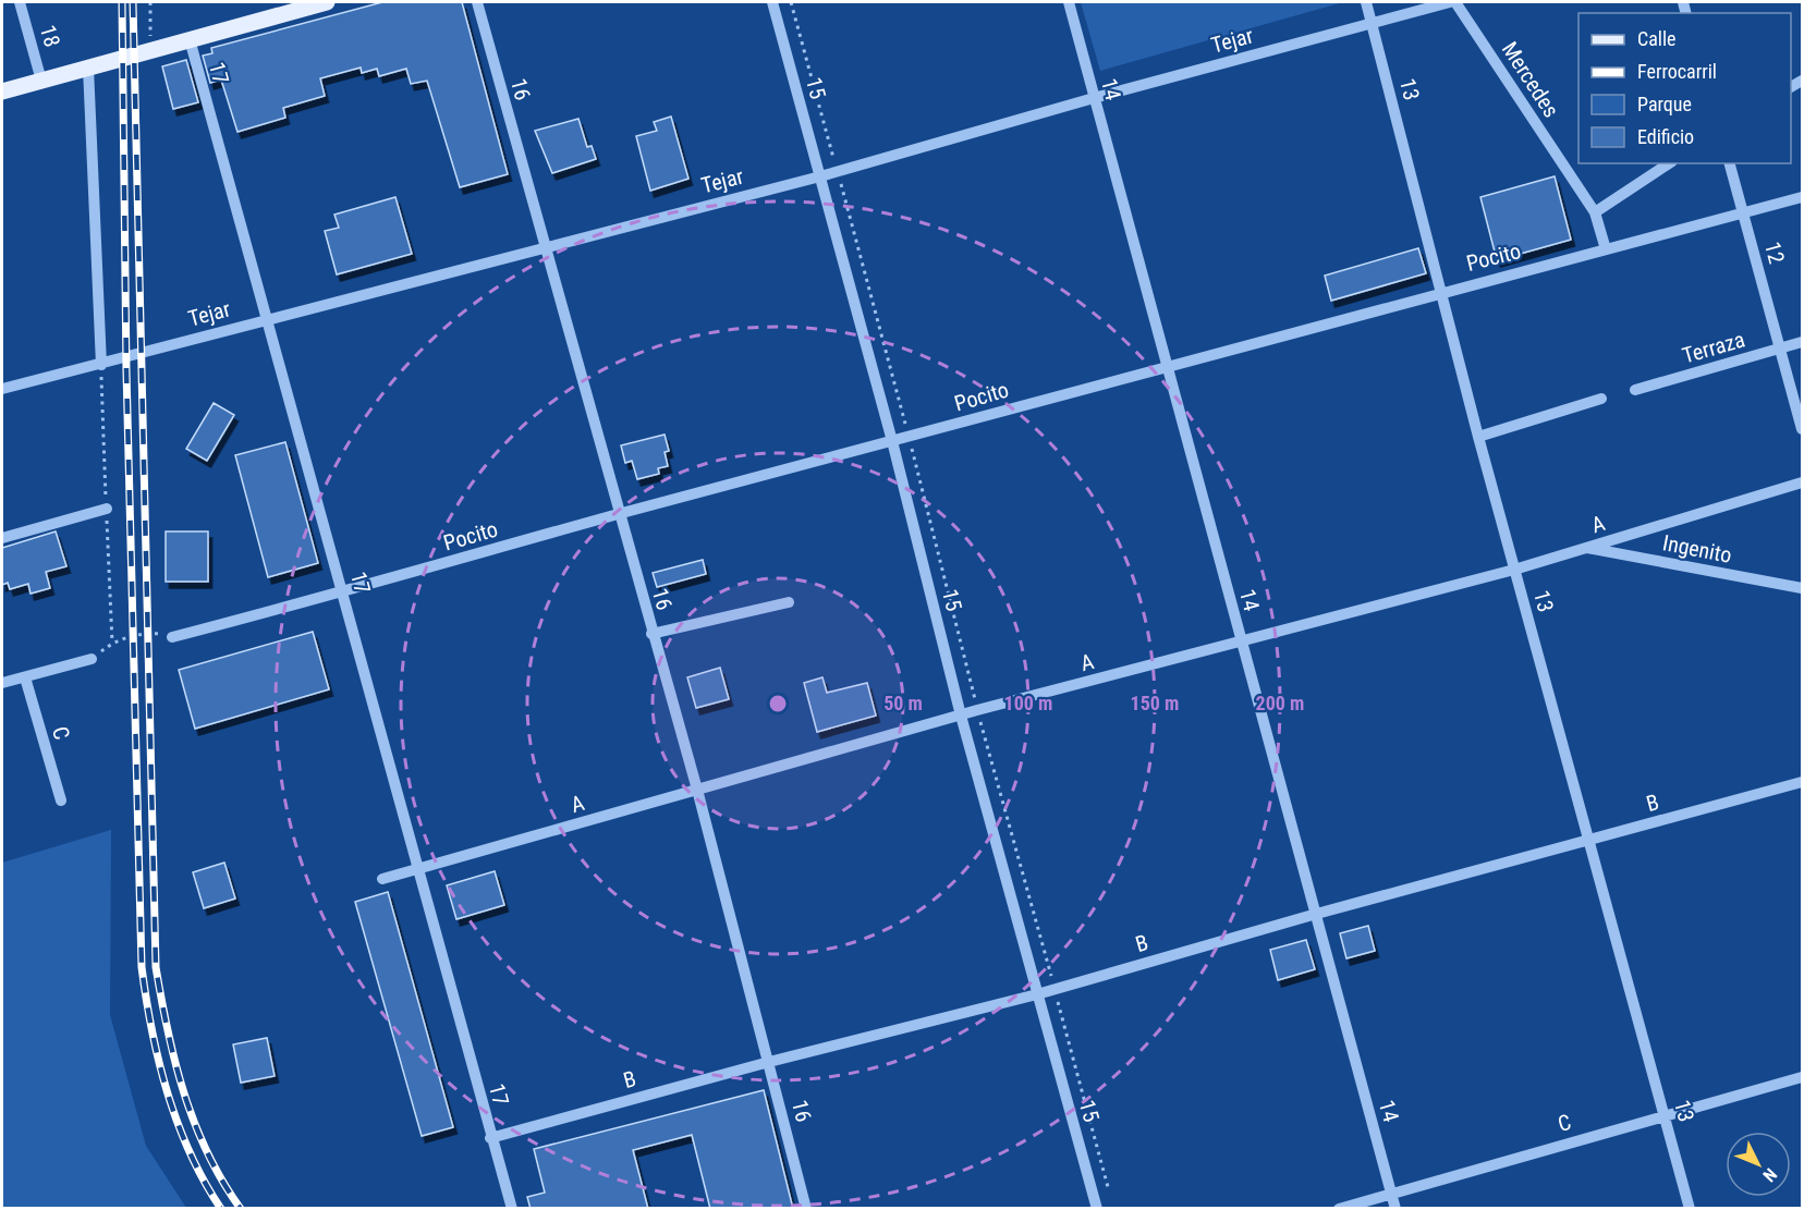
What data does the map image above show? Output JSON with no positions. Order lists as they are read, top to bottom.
{
  "streets": {
    "street": [
      "18",
      "Tejar",
      "17",
      "Mercedes",
      "15",
      "16",
      "14",
      "13",
      "12",
      "Pocito",
      "Terraza",
      "A",
      "Ingenito",
      "C",
      "B"
    ]
  },
  "crossings": [
    ["Tejar", "17"],
    ["Tejar", "15"],
    ["Tejar", "16"],
    ["Tejar", "14"],
    ["Tejar", "13"],
    ["17", "Pocito"],
    ["17", "A"],
    ["17", "B"],
    ["Mercedes", "Pocito"],
    ["15", "Pocito"],
    ["15", "A"],
    ["15", "B"],
    ["16", "Pocito"],
    ["16", "A"],
    ["16", "B"],
    ["14", "Pocito"],
    ["14", "A"],
    ["14", "C"],
    ["14", "B"],
    ["13", "Pocito"],
    ["13", "A"],
    ["13", "C"],
    ["13", "B"],
    ["12", "Pocito"],
    ["12", "Terraza"],
    ["A", "Ingenito"]
  ],
  "legend": [
    "Calle",
    "Ferrocarril",
    "Parque",
    "Edificio"
  ],
  "north": "bottom right",
  "rings": [
    "50 m",
    "100 m",
    "150 m",
    "200 m"
  ]
}
